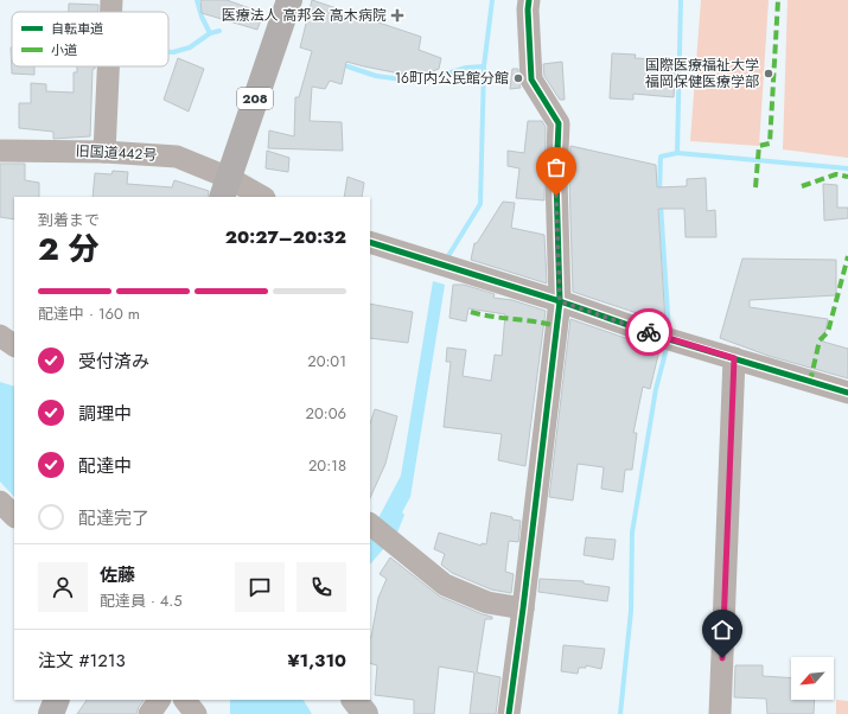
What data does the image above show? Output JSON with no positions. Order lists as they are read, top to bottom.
{
  "streets": {
    "highway": ["208"],
    "street": ["旧国道442号"]
  },
  "crossings": [
    ["208", "旧国道442号"]
  ],
  "places": {
    "health": ["医療法人 高邦会 高木病院"],
    "other": ["国際医療福祉大学 福岡保健医療学部", "16町内公民館分館"]
  },
  "legend": ["自転車道", "小道"],
  "north": "bottom left",
  "page": {
    "heading": ["2 分", "到着まで", "20:27–20:32"],
    "panel": [
      "佐藤",
      "配達員 · 4.5",
      "注文 #1213",
      "¥1,310"
    ],
    "bar": "配達中 · 160 m",
    "list": [
      ["受付済み", "20:01"],
      ["調理中", "20:06"],
      ["配達中", "20:18"],
      "配達完了"
    ]
  }
}
